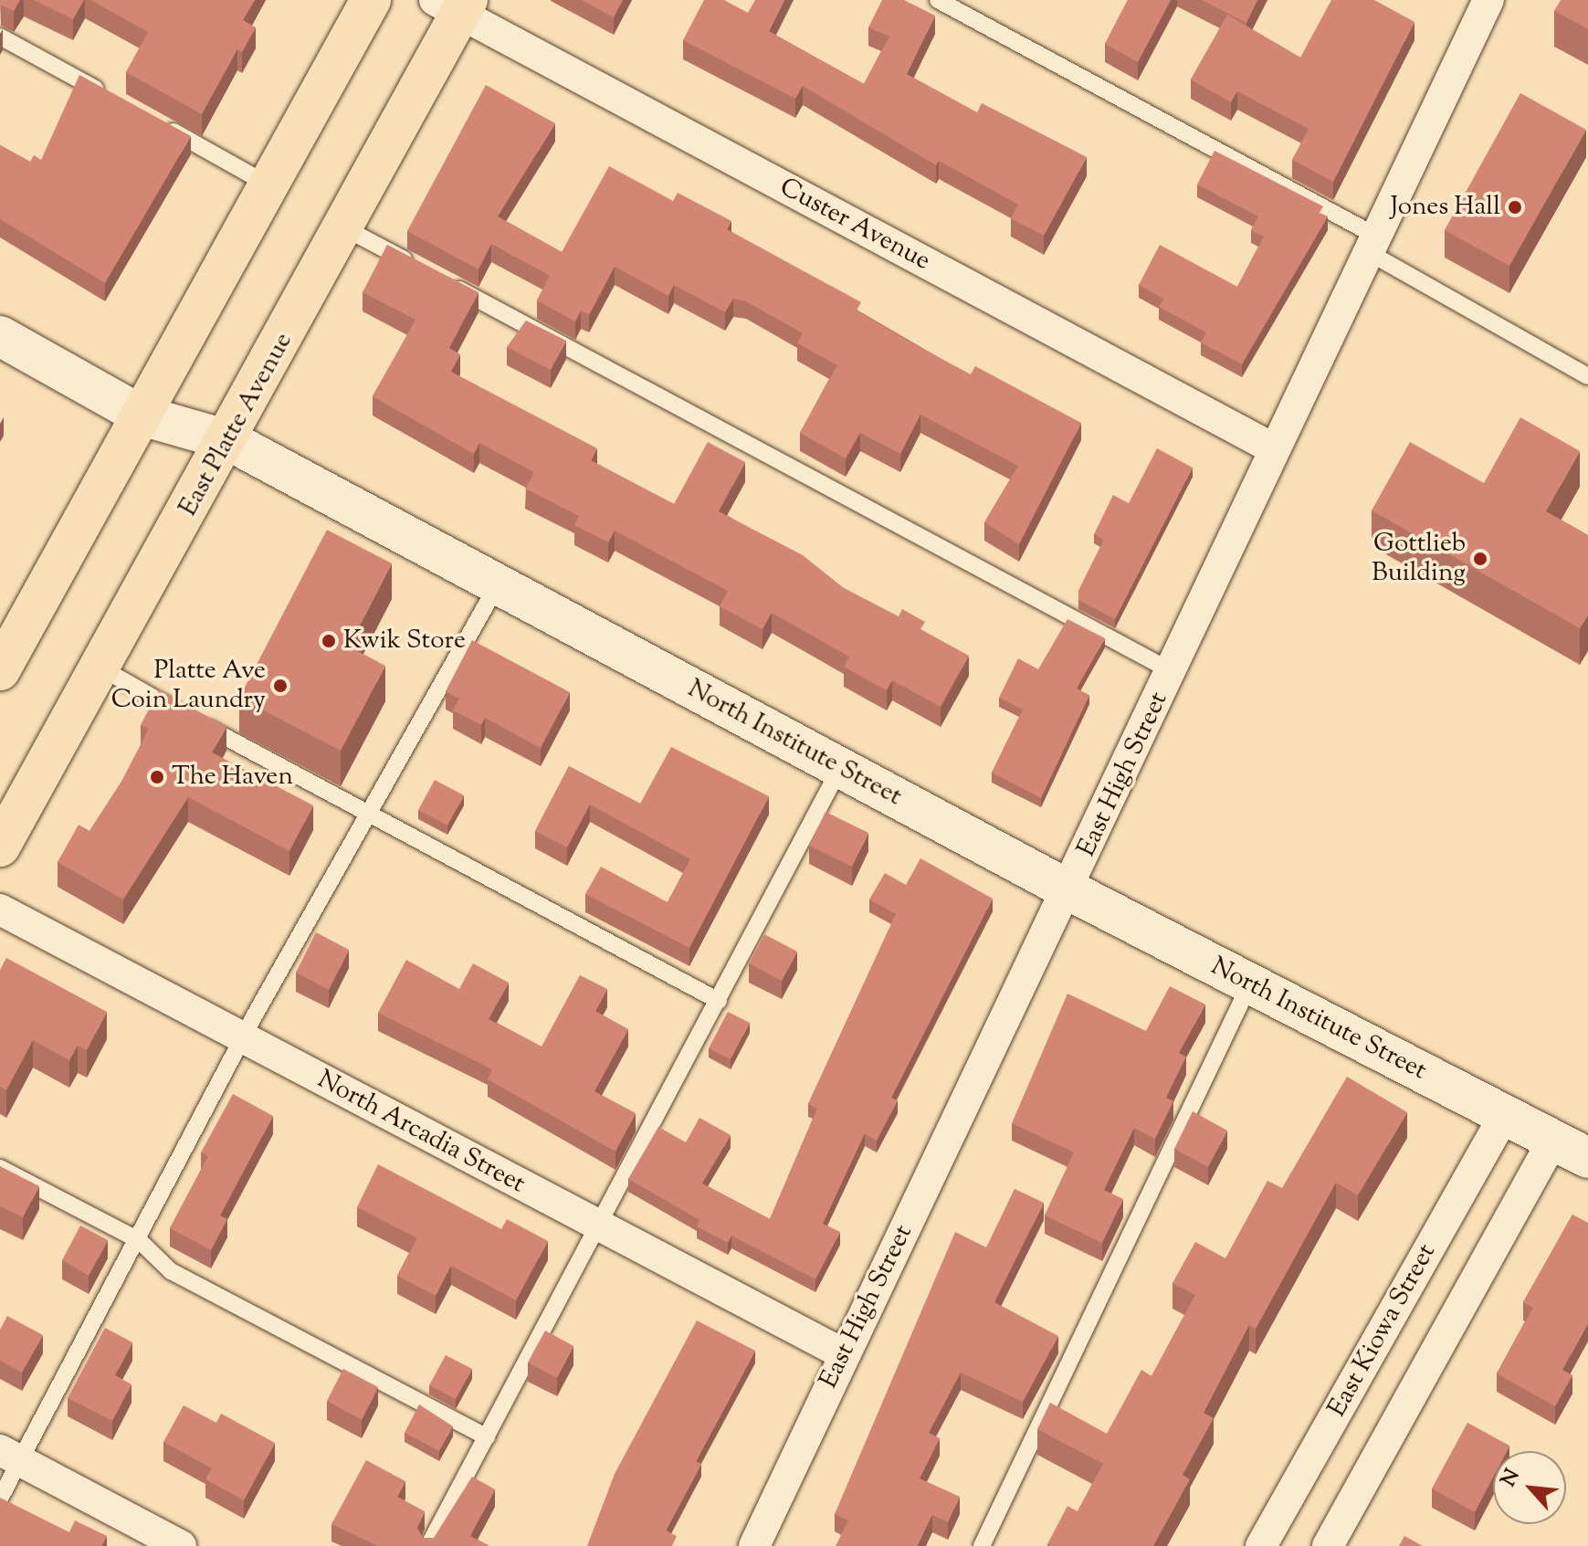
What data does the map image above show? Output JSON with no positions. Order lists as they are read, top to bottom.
{
  "streets": {
    "main road": ["East Platte Avenue"],
    "street": [
      "Custer Avenue",
      "North Institute Street",
      "East High Street",
      "North Arcadia Street",
      "East Kiowa Street"
    ]
  },
  "crossings": [
    ["Custer Avenue", "East Platte Avenue"],
    ["Custer Avenue", "East High Street"],
    ["East Platte Avenue", "North Institute Street"],
    ["North Institute Street", "East High Street"],
    ["North Institute Street", "East Kiowa Street"],
    ["East High Street", "North Arcadia Street"]
  ],
  "places": [
    "Jones Hall",
    "Gottlieb Building",
    "Kwik Store",
    "Platte Ave Coin Laundry",
    "The Haven"
  ],
  "north": "top left"
}
